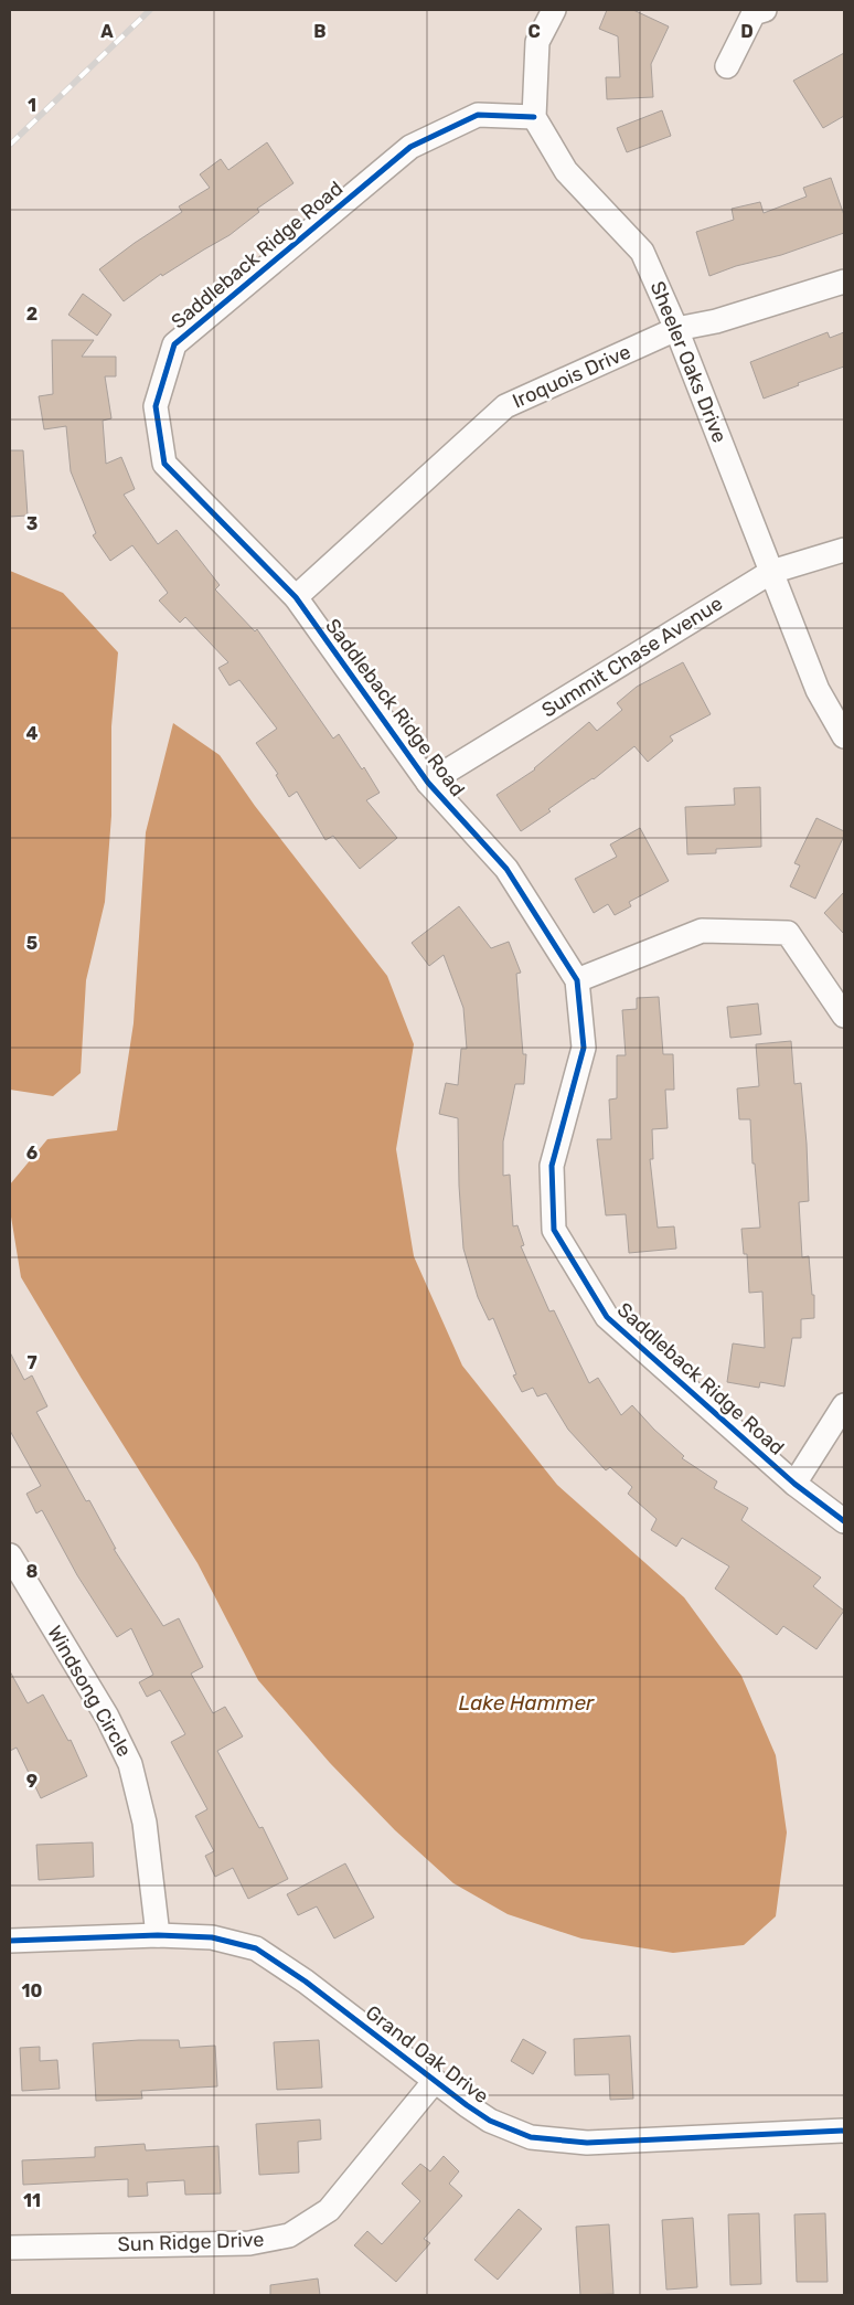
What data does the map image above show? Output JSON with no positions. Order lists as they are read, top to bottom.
{
  "streets": {
    "street": [
      "Saddleback Ridge Road",
      "Sheeler Oaks Drive",
      "Iroquois Drive",
      "Summit Chase Avenue",
      "Windsong Circle",
      "Grand Oak Drive",
      "Sun Ridge Drive"
    ]
  },
  "crossings": [
    ["Saddleback Ridge Road", "Sheeler Oaks Drive"],
    ["Saddleback Ridge Road", "Iroquois Drive"],
    ["Saddleback Ridge Road", "Summit Chase Avenue"],
    ["Sheeler Oaks Drive", "Iroquois Drive"],
    ["Sheeler Oaks Drive", "Summit Chase Avenue"],
    ["Windsong Circle", "Grand Oak Drive"],
    ["Grand Oak Drive", "Sun Ridge Drive"]
  ],
  "water": ["Lake Hammer"],
  "grid": {
    "columns": [
      "A",
      "B",
      "C",
      "D"
    ],
    "rows": [
      "1",
      "2",
      "3",
      "4",
      "5",
      "6",
      "7",
      "8",
      "9",
      "10",
      "11"
    ]
  }
}
